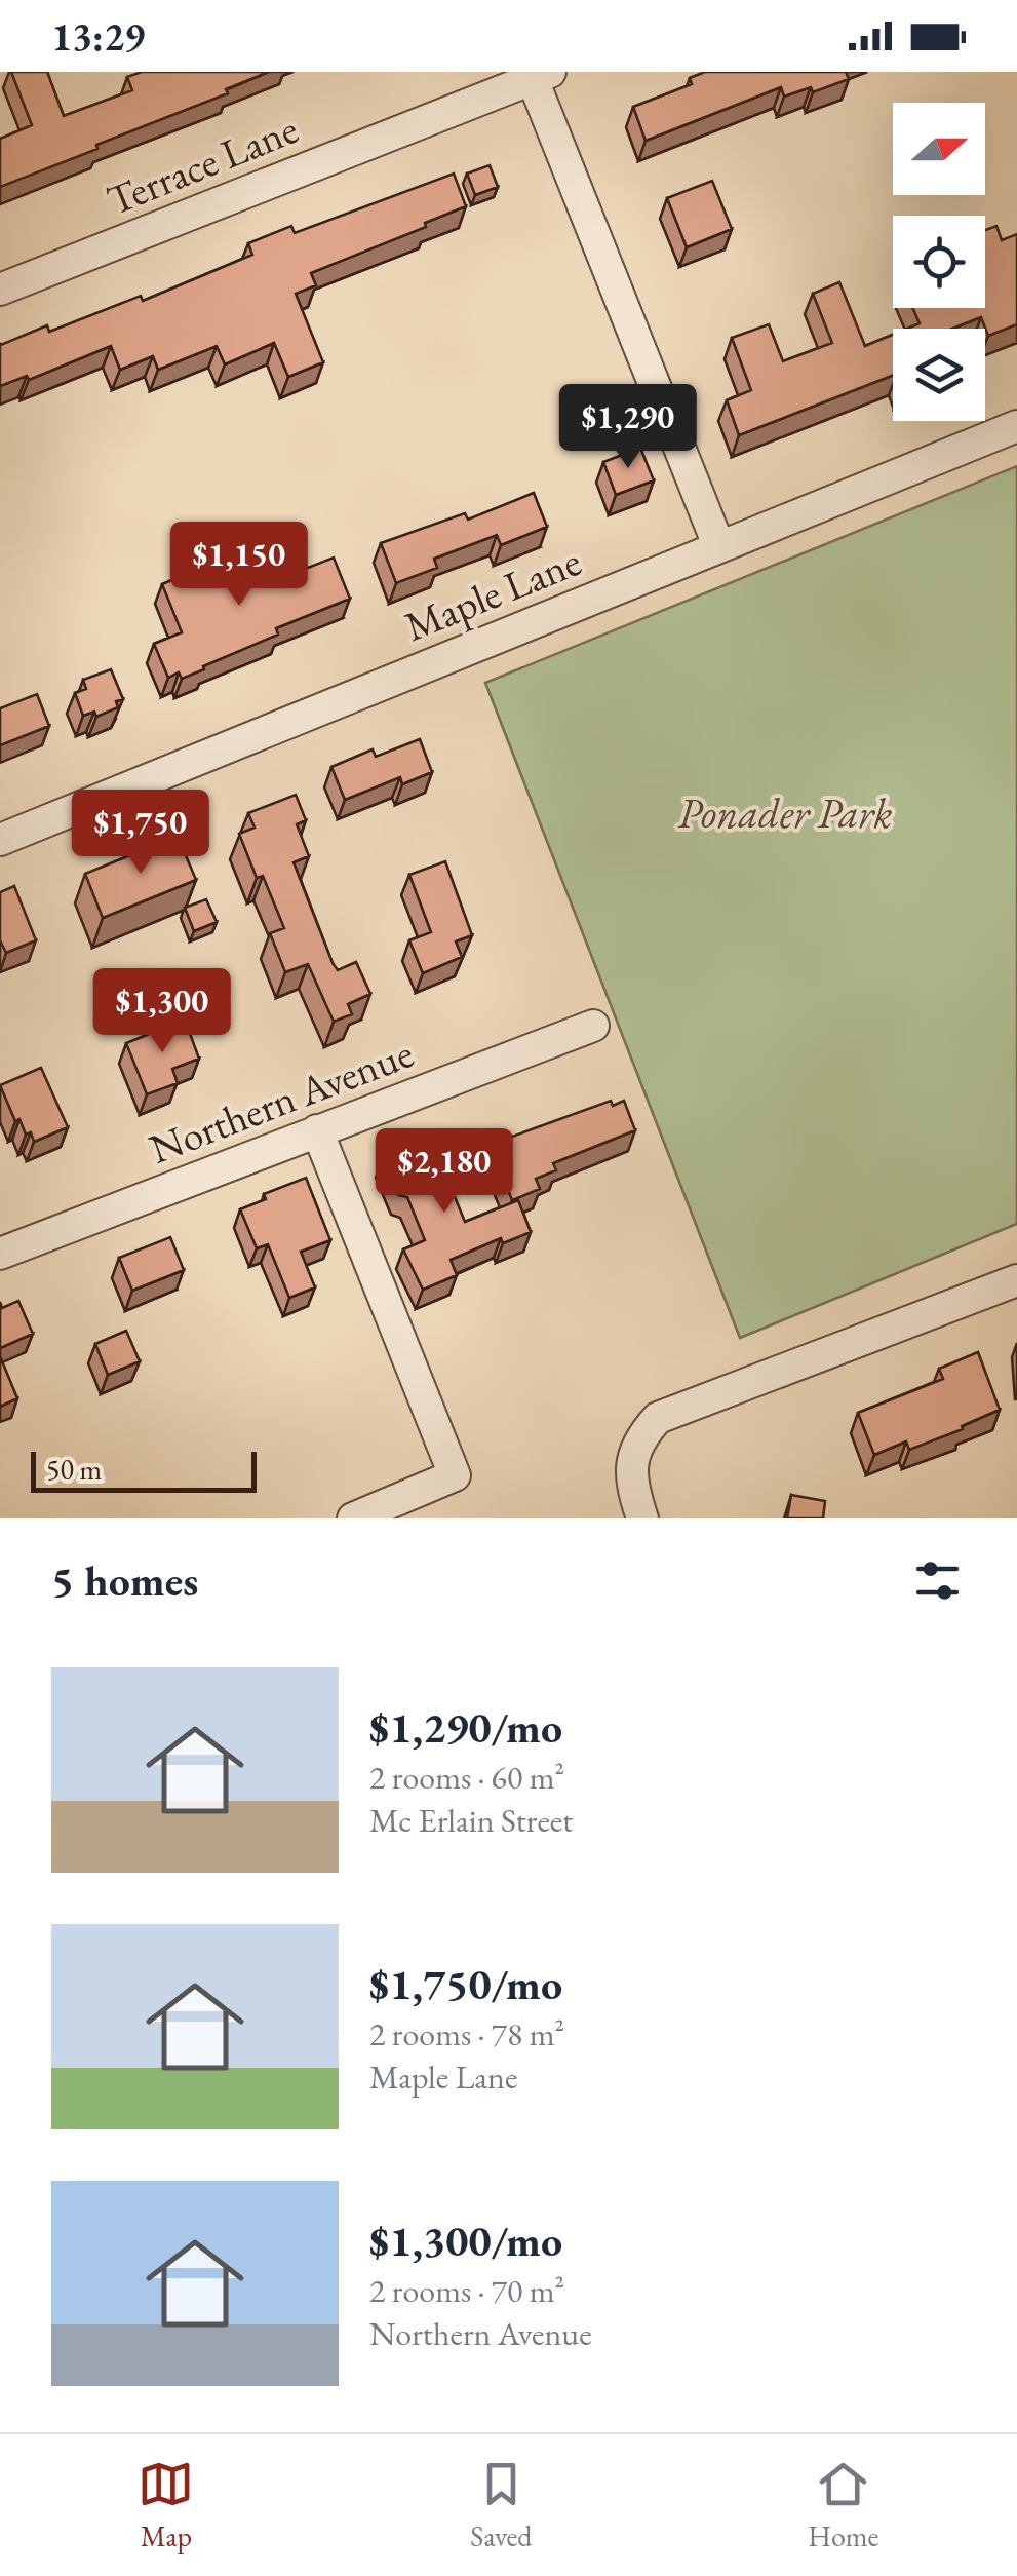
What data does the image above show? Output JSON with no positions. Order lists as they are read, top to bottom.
{
  "streets": {
    "street": ["Terrace Lane", "Maple Lane", "Northern Avenue"]
  },
  "parks": ["Ponader Park"],
  "scale_bar": "50 m",
  "north": "right",
  "page": {
    "status": "13:29",
    "price": [
      "$1,290",
      "$1,150",
      "$1,750",
      "$1,300",
      "$2,180"
    ],
    "scale": "50 m",
    "heading": "5 homes",
    "list": [
      {
        "name": "$1,290/mo",
        "note": "2 rooms · 60 m² · Mc Erlain Street"
      },
      {
        "name": "$1,750/mo",
        "note": "2 rooms · 78 m² · Maple Lane"
      },
      {
        "name": "$1,300/mo",
        "note": "2 rooms · 70 m² · Northern Avenue"
      }
    ],
    "tabs": ["Map", "Saved", "Home"]
  }
}
